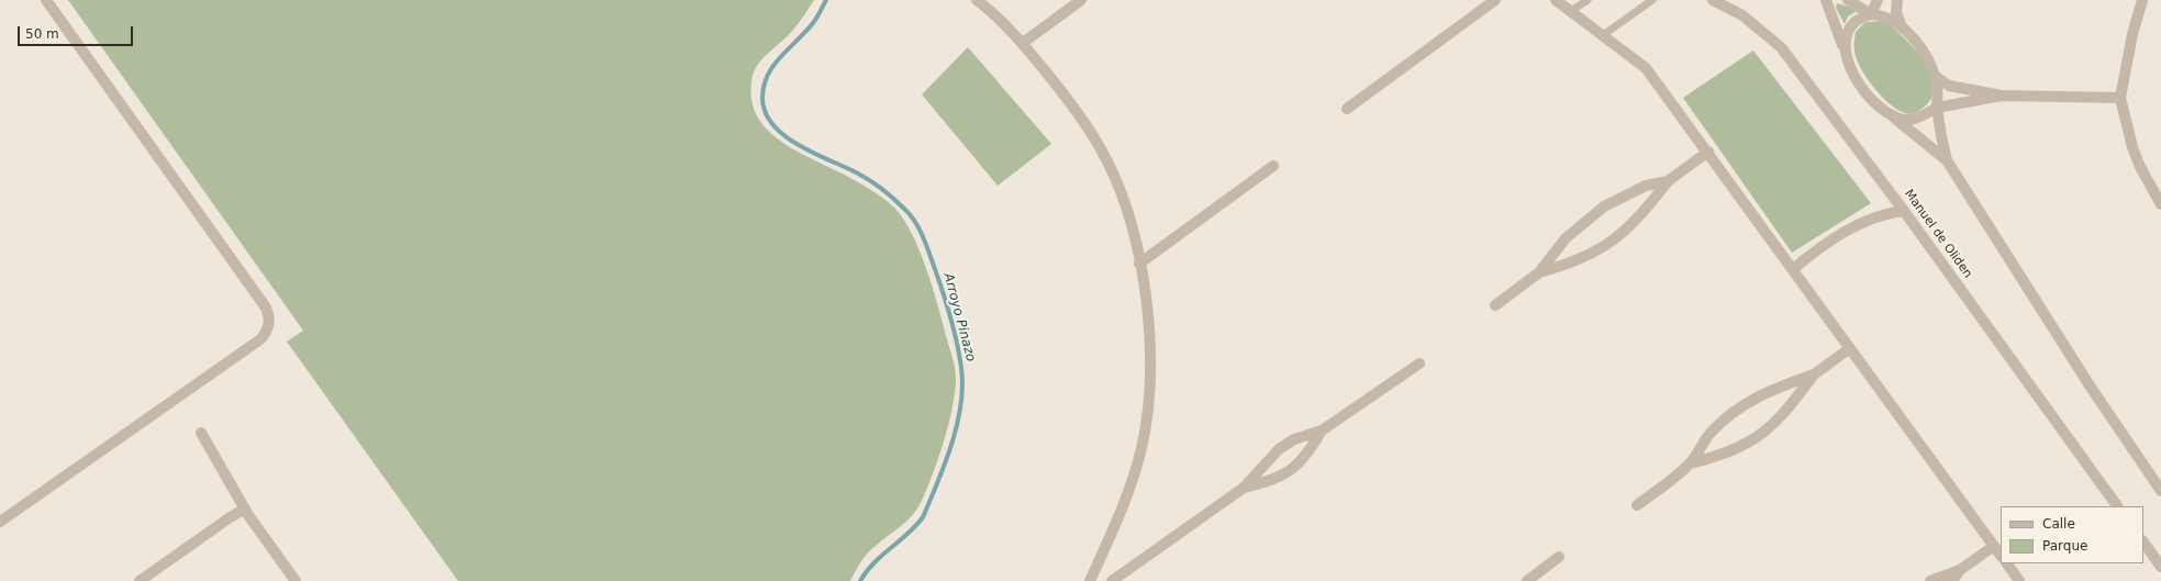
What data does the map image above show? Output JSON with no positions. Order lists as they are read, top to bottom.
{
  "streets": {
    "street": ["Manuel de Oliden"]
  },
  "water": ["Arroyo Pinazo"],
  "legend": ["Calle", "Parque"],
  "scale_bar": "50 m"
}
